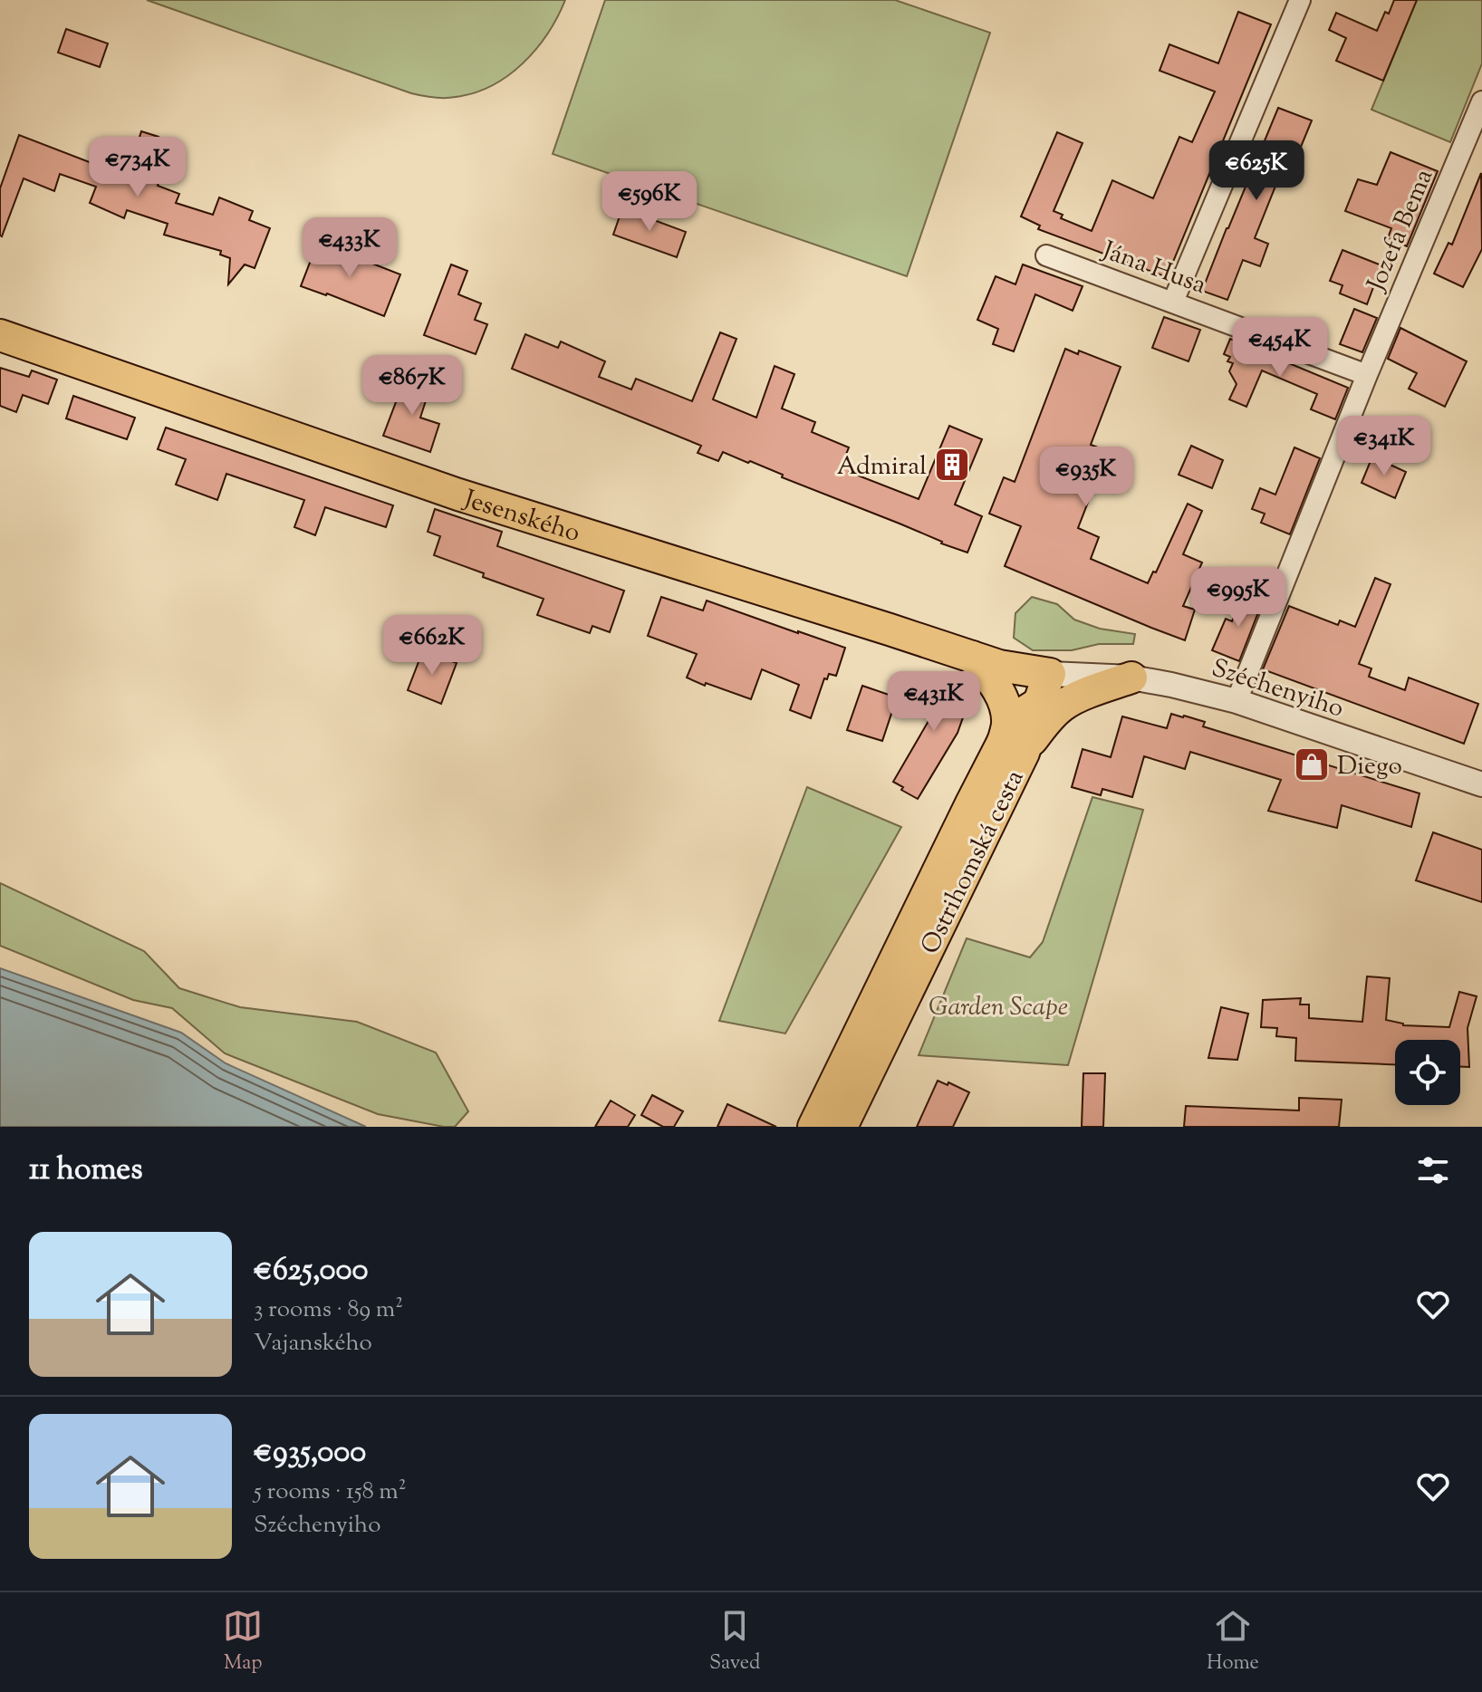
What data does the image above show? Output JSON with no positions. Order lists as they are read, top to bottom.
{
  "streets": {
    "main road": ["Jesenského", "Ostrihomská cesta"],
    "street": ["Jozefa Bema", "Jána Husa", "Széchenyiho"]
  },
  "crossings": [
    ["Jozefa Bema", "Jána Husa"],
    ["Jozefa Bema", "Széchenyiho"],
    ["Jesenského", "Széchenyiho"]
  ],
  "parks": ["Garden Scape"],
  "places": {
    "building": ["Admiral"],
    "shop": ["Diego"]
  },
  "page": {
    "price": [
      "€734K",
      "€625K",
      "€596K",
      "€433K",
      "€454K",
      "€867K",
      "€341K",
      "€935K",
      "€995K",
      "€662K",
      "€431K"
    ],
    "heading": "11 homes",
    "list": [
      {
        "name": "€625,000",
        "note": "3 rooms · 89 m² · Vajanského"
      },
      {
        "name": "€935,000",
        "note": "5 rooms · 158 m² · Széchenyiho"
      }
    ],
    "tabs": ["Map", "Saved", "Home"]
  }
}
